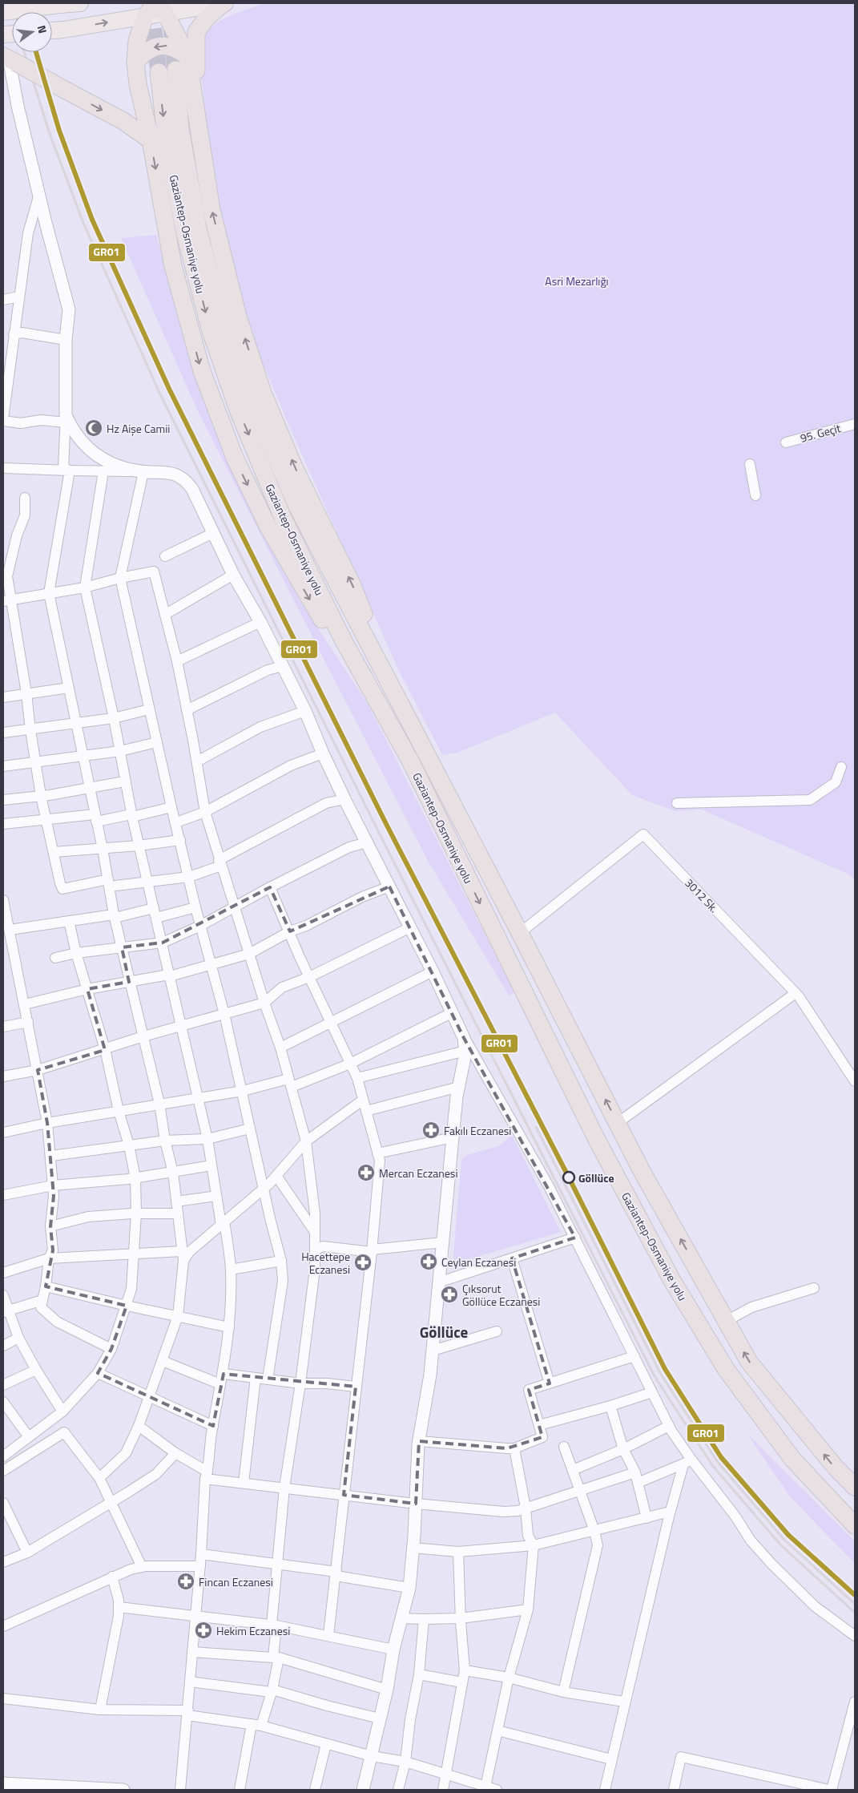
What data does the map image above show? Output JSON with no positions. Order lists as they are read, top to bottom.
{
  "streets": {
    "highway": ["Gaziantep-Osmaniye yolu"],
    "street": ["95. Geçit", "3012 Sk."]
  },
  "crossings": [
    ["Gaziantep-Osmaniye yolu", "3012 Sk."]
  ],
  "districts": ["Göllüce"],
  "parks": ["Asri Mezarlığı"],
  "places": {
    "mosque": ["Hz Aişe Camii"],
    "pharmacy": [
      "Fakılı Eczanesi",
      "Mercan Eczanesi",
      "Ceylan Eczanesi",
      "Hacettepe Eczanesi",
      "Çıksorut Göllüce Eczanesi",
      "Fincan Eczanesi",
      "Hekim Eczanesi"
    ],
    "other": ["Göllüce"]
  },
  "lines": ["transit line GR01"],
  "north": "right"
}
